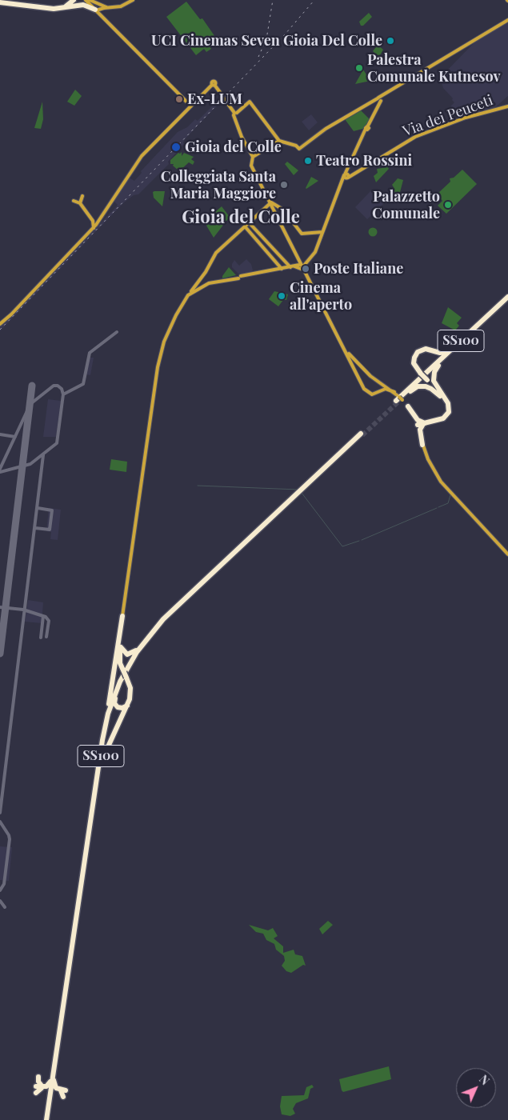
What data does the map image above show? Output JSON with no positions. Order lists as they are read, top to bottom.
{
  "streets": {
    "highway": ["SS100"],
    "main road": ["Via dei Peuceti"]
  },
  "districts": ["Gioia del Colle"],
  "places": [
    "UCI Cinemas Seven Gioia Del Colle",
    "Palestra Comunale Kutnesov",
    "Ex-LUM",
    "Gioia del Colle",
    "Teatro Rossini",
    "Colleggiata Santa Maria Maggiore",
    "Palazzetto Comunale",
    "Poste Italiane",
    "Cinema all'aperto"
  ],
  "north": "top right"
}
